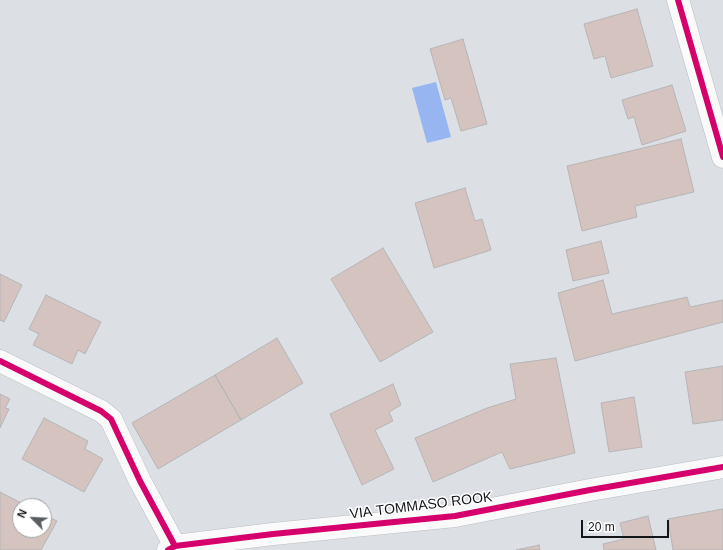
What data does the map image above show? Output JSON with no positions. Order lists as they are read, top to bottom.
{
  "streets": {
    "street": ["VIA TOMMASO ROOK"]
  },
  "scale_bar": "20 m",
  "north": "top left"
}
